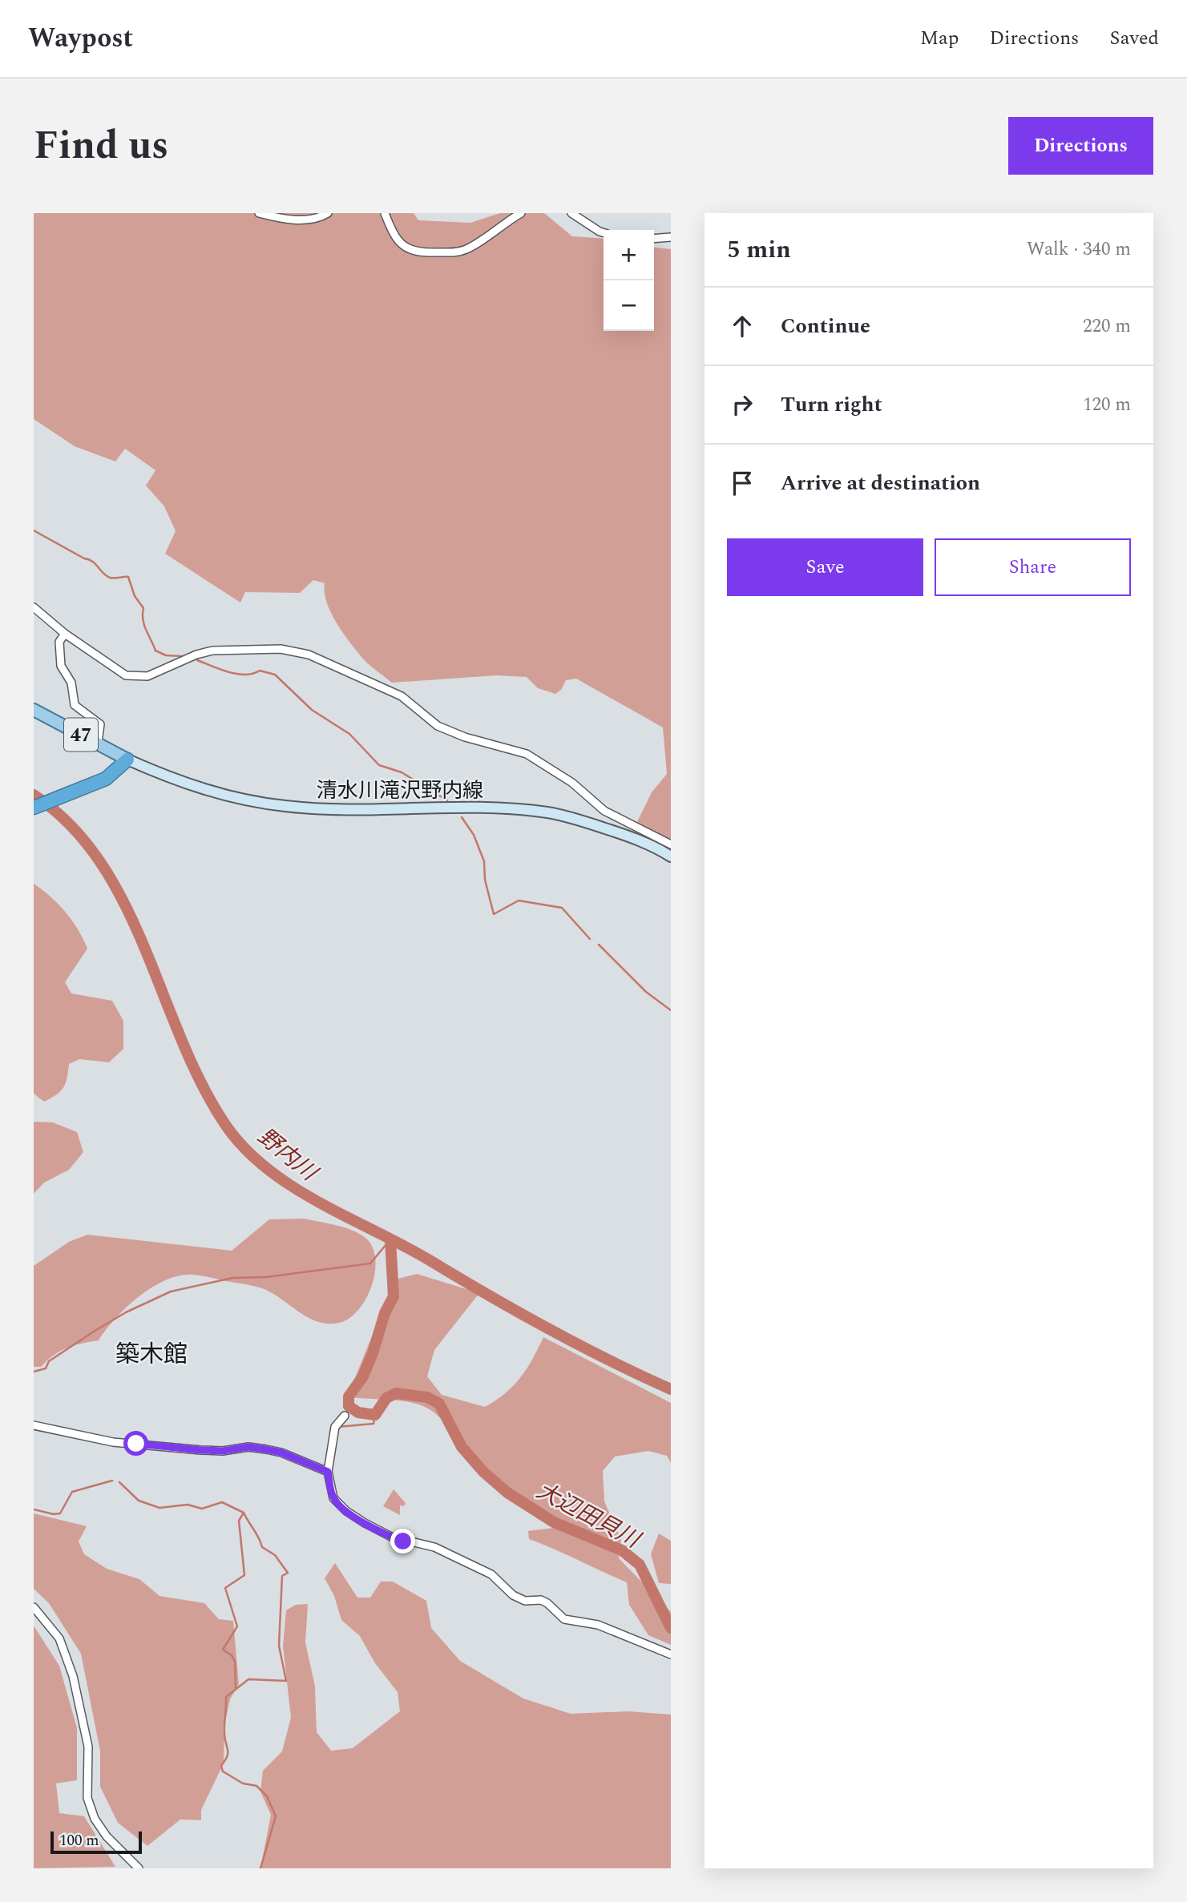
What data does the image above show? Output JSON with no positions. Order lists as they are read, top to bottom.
{
  "streets": {
    "highway": ["47"],
    "main road": ["清水川滝沢野内線"]
  },
  "crossings": [
    ["47", "清水川滝沢野内線"]
  ],
  "districts": ["築木館"],
  "water": ["野内川", "大辺田貝川"],
  "scale_bar": "100 m",
  "page": {
    "header": "Waypost",
    "nav": ["Map", "Directions", "Saved"],
    "title": "Find us",
    "buttons": [
      "Directions",
      ["Save", "Share"]
    ],
    "heading": ["5 min", "Walk · 340 m"],
    "map_buttons": ["+", "−"],
    "list": [
      ["Continue", "220 m"],
      ["Turn right", "120 m"],
      "Arrive at destination"
    ],
    "scale": "100 m"
  }
}
